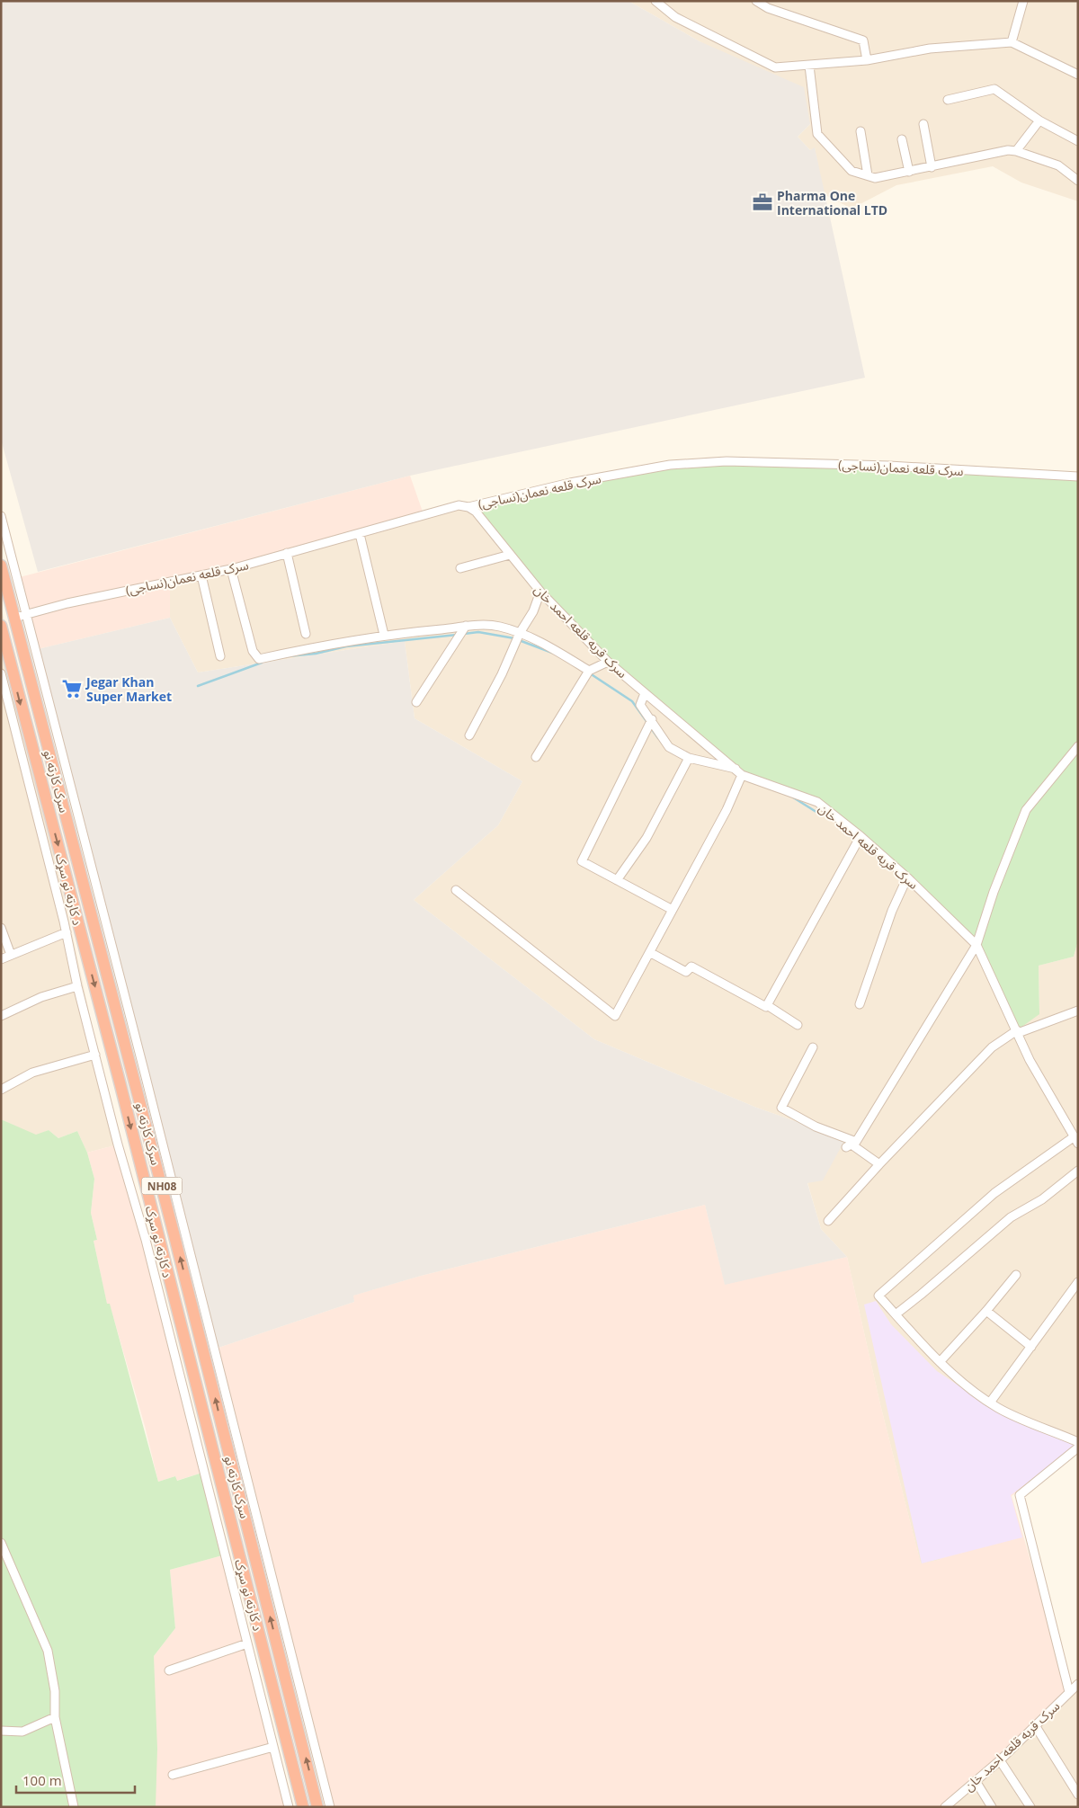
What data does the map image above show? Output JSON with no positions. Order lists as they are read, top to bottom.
{
  "streets": {
    "highway": ["سرک کارته نو", "د کارته نو سړک", "NH08"],
    "street": ["سرک قلعه نعمان(نساجی)", "سرک قریه قلعه احمد خان"]
  },
  "crossings": [
    ["سرک قلعه نعمان(نساجی)", "سرک قریه قلعه احمد خان"],
    ["سرک قلعه نعمان(نساجی)", "سرک کارته نو"]
  ],
  "one_way": ["سرک کارته نو", "د کارته نو سړک"],
  "places": {
    "office": ["Pharma One International LTD"],
    "supermarket": ["Jegar Khan Super Market"]
  },
  "scale_bar": "100 m"
}
